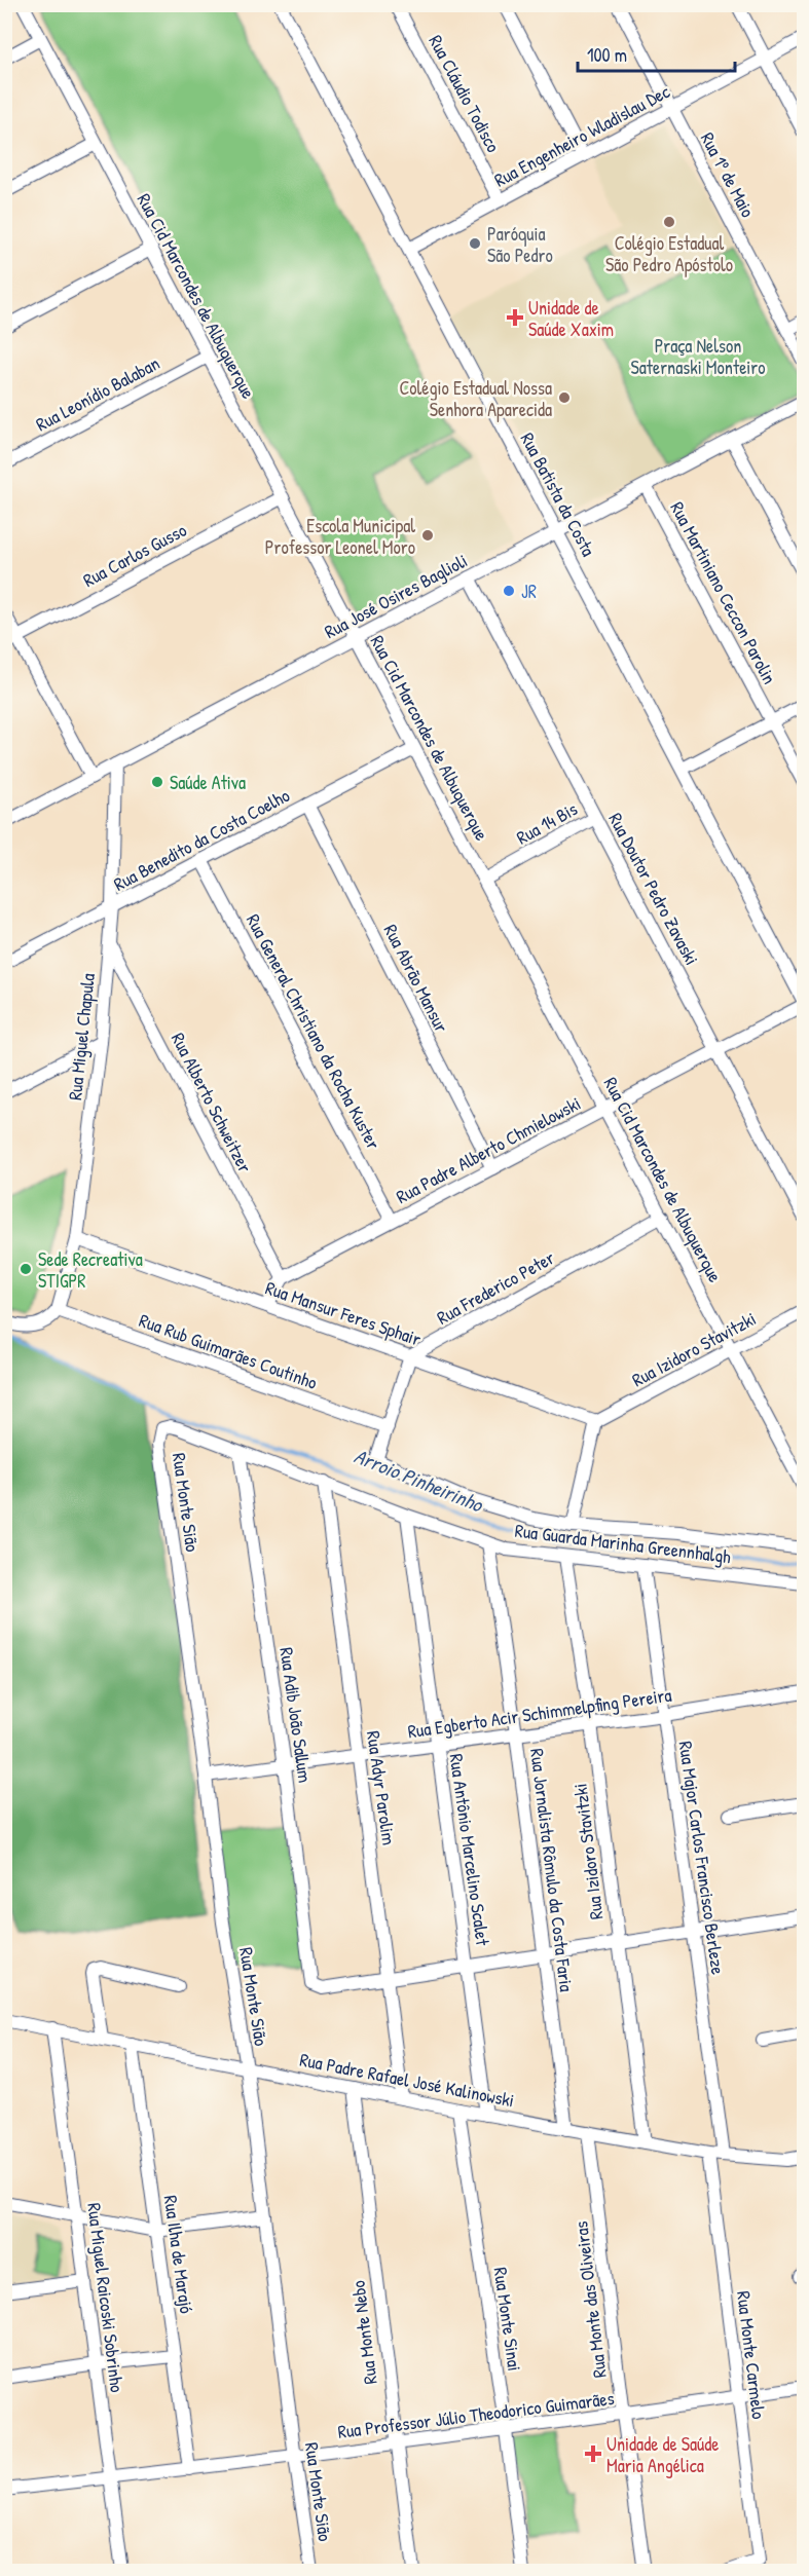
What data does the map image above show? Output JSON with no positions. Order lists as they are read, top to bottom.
{
  "streets": {
    "street": [
      "Rua Cláudio Todisco",
      "Rua Engenheiro Wladislau Dec",
      "Rua 1º de Maio",
      "Rua Cid Marcondes de Albuquerque",
      "Rua Leonídio Balaban",
      "Rua Batista da Costa",
      "Rua Carlos Gusso",
      "Rua Martiniano Ceccon Parolin",
      "Rua José Osires Baglioli",
      "Rua 14 Bis",
      "Rua Benedito da Costa Coelho",
      "Rua Doutor Pedro Zavaski",
      "Rua Abrão Mansur",
      "Rua General Christiano da Rocha Kuster",
      "Rua Miguel Chapula",
      "Rua Alberto Schweitzer",
      "Rua Padre Alberto Chmielowski",
      "Rua Frederico Peter",
      "Rua Mansur Feres Sphair",
      "Rua Izidoro Stavitzki",
      "Rua Rub Guimarães Coutinho",
      "Rua Monte Sião",
      "Rua Guarda Marinha Greennhalgh",
      "Rua Egberto Acir Schimmelpfing Pereira",
      "Rua Adib João Sallum",
      "Rua Adyr Parolim",
      "Rua Antônio Marcelino Scalet",
      "Rua Major Carlos Francisco Berleze",
      "Rua Jornalista Rômulo da Costa Faria",
      "Rua Padre Rafael José Kalinowski",
      "Rua Ilha de Marajó",
      "Rua Miguel Raicoski Sobrinho",
      "Rua Monte das Oliveiras",
      "Rua Monte Sinai",
      "Rua Monte Nebo",
      "Rua Monte Carmelo",
      "Rua Professor Júlio Theodorico Guimarães"
    ]
  },
  "crossings": [
    ["Rua Cláudio Todisco", "Rua Engenheiro Wladislau Dec"],
    ["Rua Engenheiro Wladislau Dec", "Rua 1º de Maio"],
    ["Rua Engenheiro Wladislau Dec", "Rua Batista da Costa"],
    ["Rua Cid Marcondes de Albuquerque", "Rua Leonídio Balaban"],
    ["Rua Cid Marcondes de Albuquerque", "Rua Carlos Gusso"],
    ["Rua Cid Marcondes de Albuquerque", "Rua José Osires Baglioli"],
    ["Rua Cid Marcondes de Albuquerque", "Rua 14 Bis"],
    ["Rua Cid Marcondes de Albuquerque", "Rua Benedito da Costa Coelho"],
    ["Rua Cid Marcondes de Albuquerque", "Rua Padre Alberto Chmielowski"],
    ["Rua Cid Marcondes de Albuquerque", "Rua Frederico Peter"],
    ["Rua Cid Marcondes de Albuquerque", "Rua Izidoro Stavitzki"],
    ["Rua Batista da Costa", "Rua José Osires Baglioli"],
    ["Rua Batista da Costa", "Rua Padre Alberto Chmielowski"],
    ["Rua Martiniano Ceccon Parolin", "Rua José Osires Baglioli"],
    ["Rua José Osires Baglioli", "Rua Doutor Pedro Zavaski"],
    ["Rua José Osires Baglioli", "Rua Miguel Chapula"],
    ["Rua 14 Bis", "Rua Doutor Pedro Zavaski"],
    ["Rua Benedito da Costa Coelho", "Rua Abrão Mansur"],
    ["Rua Benedito da Costa Coelho", "Rua General Christiano da Rocha Kuster"],
    ["Rua Benedito da Costa Coelho", "Rua Miguel Chapula"],
    ["Rua Doutor Pedro Zavaski", "Rua Padre Alberto Chmielowski"],
    ["Rua Abrão Mansur", "Rua Padre Alberto Chmielowski"],
    ["Rua General Christiano da Rocha Kuster", "Rua Padre Alberto Chmielowski"],
    ["Rua Miguel Chapula", "Rua Alberto Schweitzer"],
    ["Rua Miguel Chapula", "Rua Mansur Feres Sphair"],
    ["Rua Miguel Chapula", "Rua Rub Guimarães Coutinho"],
    ["Rua Alberto Schweitzer", "Rua Padre Alberto Chmielowski"],
    ["Rua Frederico Peter", "Rua Mansur Feres Sphair"],
    ["Rua Mansur Feres Sphair", "Rua Izidoro Stavitzki"],
    ["Rua Izidoro Stavitzki", "Rua Guarda Marinha Greennhalgh"],
    ["Rua Izidoro Stavitzki", "Rua Egberto Acir Schimmelpfing Pereira"],
    ["Rua Izidoro Stavitzki", "Rua Padre Rafael José Kalinowski"],
    ["Rua Rub Guimarães Coutinho", "Rua Guarda Marinha Greennhalgh"],
    ["Rua Monte Sião", "Rua Guarda Marinha Greennhalgh"],
    ["Rua Monte Sião", "Rua Egberto Acir Schimmelpfing Pereira"],
    ["Rua Monte Sião", "Rua Padre Rafael José Kalinowski"],
    ["Rua Monte Sião", "Rua Professor Júlio Theodorico Guimarães"],
    ["Rua Guarda Marinha Greennhalgh", "Rua Adib João Sallum"],
    ["Rua Guarda Marinha Greennhalgh", "Rua Adyr Parolim"],
    ["Rua Guarda Marinha Greennhalgh", "Rua Antônio Marcelino Scalet"],
    ["Rua Guarda Marinha Greennhalgh", "Rua Major Carlos Francisco Berleze"],
    ["Rua Guarda Marinha Greennhalgh", "Rua Jornalista Rômulo da Costa Faria"],
    ["Rua Egberto Acir Schimmelpfing Pereira", "Rua Adib João Sallum"],
    ["Rua Egberto Acir Schimmelpfing Pereira", "Rua Adyr Parolim"],
    ["Rua Egberto Acir Schimmelpfing Pereira", "Rua Antônio Marcelino Scalet"],
    ["Rua Egberto Acir Schimmelpfing Pereira", "Rua Major Carlos Francisco Berleze"],
    ["Rua Egberto Acir Schimmelpfing Pereira", "Rua Jornalista Rômulo da Costa Faria"],
    ["Rua Adib João Sallum", "Rua Adyr Parolim"],
    ["Rua Adyr Parolim", "Rua Padre Rafael José Kalinowski"],
    ["Rua Antônio Marcelino Scalet", "Rua Padre Rafael José Kalinowski"],
    ["Rua Major Carlos Francisco Berleze", "Rua Padre Rafael José Kalinowski"],
    ["Rua Jornalista Rômulo da Costa Faria", "Rua Padre Rafael José Kalinowski"],
    ["Rua Padre Rafael José Kalinowski", "Rua Ilha de Marajó"],
    ["Rua Padre Rafael José Kalinowski", "Rua Miguel Raicoski Sobrinho"],
    ["Rua Padre Rafael José Kalinowski", "Rua Monte das Oliveiras"],
    ["Rua Padre Rafael José Kalinowski", "Rua Monte Sinai"],
    ["Rua Padre Rafael José Kalinowski", "Rua Monte Nebo"],
    ["Rua Padre Rafael José Kalinowski", "Rua Monte Carmelo"],
    ["Rua Ilha de Marajó", "Rua Professor Júlio Theodorico Guimarães"],
    ["Rua Miguel Raicoski Sobrinho", "Rua Professor Júlio Theodorico Guimarães"],
    ["Rua Monte das Oliveiras", "Rua Professor Júlio Theodorico Guimarães"],
    ["Rua Monte Sinai", "Rua Professor Júlio Theodorico Guimarães"],
    ["Rua Monte Nebo", "Rua Professor Júlio Theodorico Guimarães"],
    ["Rua Monte Carmelo", "Rua Professor Júlio Theodorico Guimarães"]
  ],
  "water": ["Arroio Pinheirinho"],
  "parks": ["Praça Nelson Saternaski Monteiro"],
  "places": {
    "other": [
      "Colégio Estadual São Pedro Apóstolo",
      "Paróquia São Pedro",
      "Colégio Estadual Nossa Senhora Aparecida",
      "Escola Municipal Professor Leonel Moro",
      "JR",
      "Saúde Ativa",
      "Sede Recreativa STIGPR"
    ],
    "health": ["Unidade de Saúde Xaxim", "Unidade de Saúde Maria Angélica"]
  },
  "scale_bar": "100 m"
}
